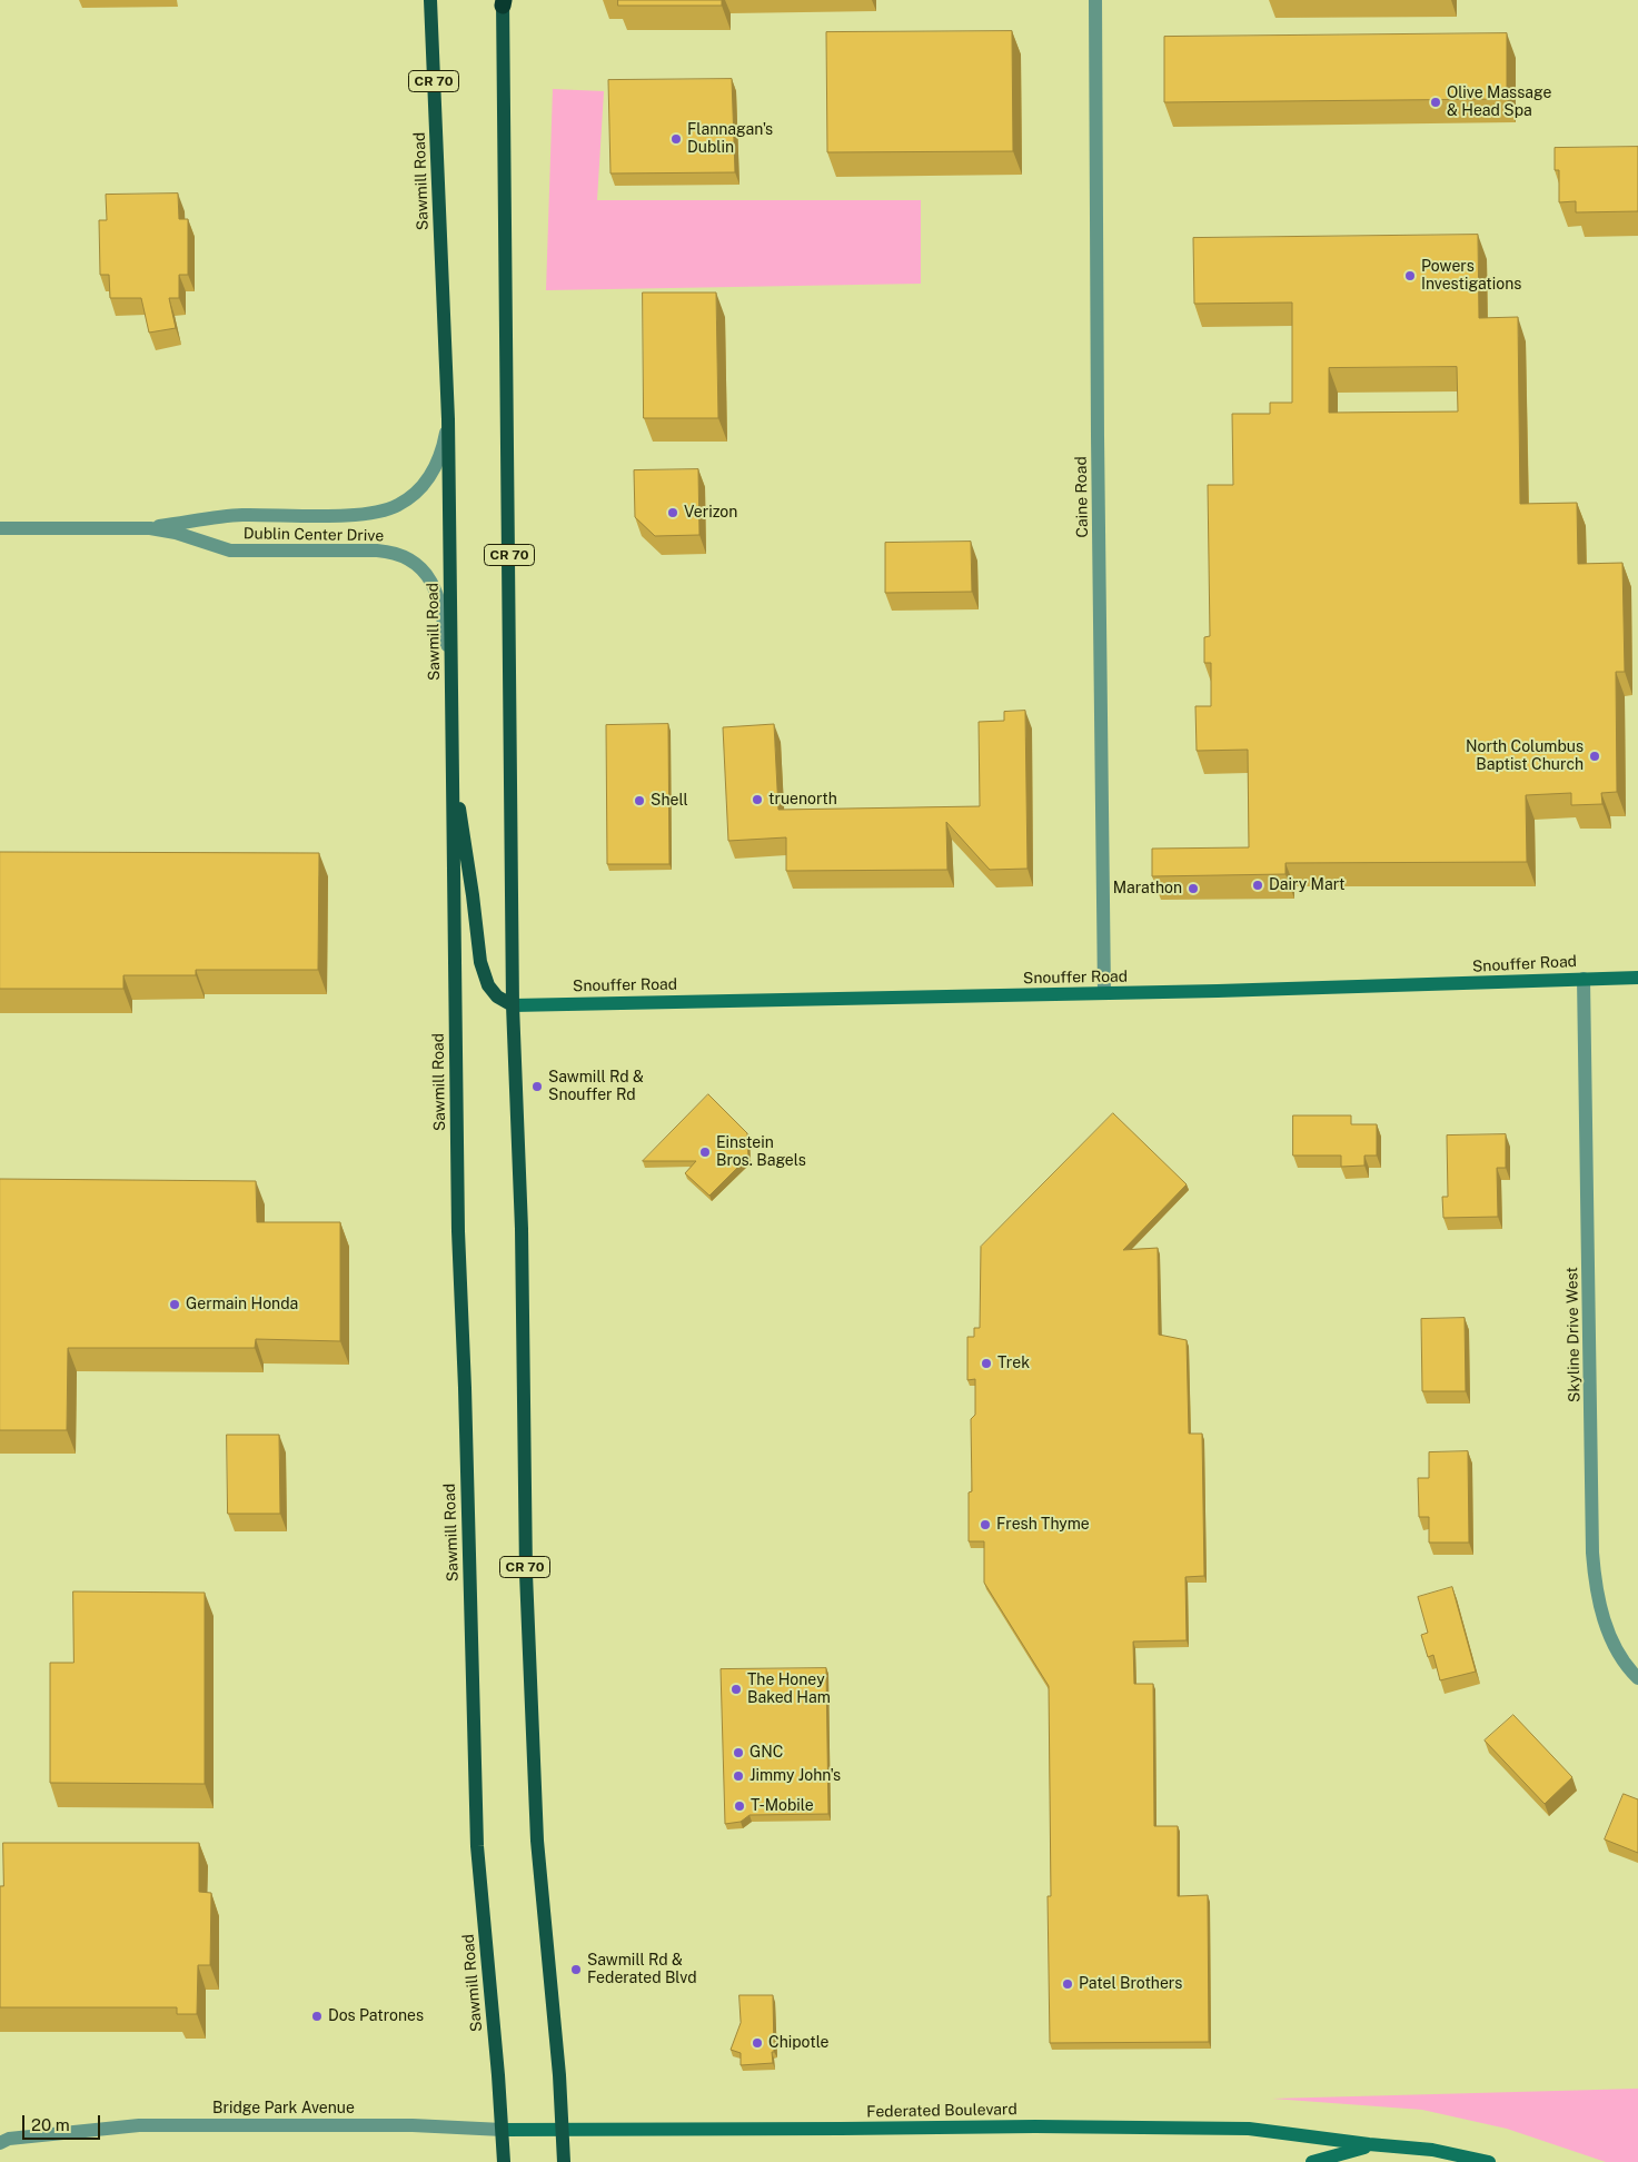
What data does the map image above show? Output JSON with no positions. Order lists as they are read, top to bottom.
{
  "streets": {
    "main road": [
      "CR 70",
      "Sawmill Road",
      "Snouffer Road",
      "Federated Boulevard"
    ],
    "street": [
      "Caine Road",
      "Dublin Center Drive",
      "Skyline Drive West",
      "Bridge Park Avenue"
    ]
  },
  "crossings": [
    ["CR 70", "Snouffer Road"],
    ["CR 70", "Federated Boulevard"],
    ["Sawmill Road", "Dublin Center Drive"],
    ["Sawmill Road", "Bridge Park Avenue"],
    ["Sawmill Road", "Federated Boulevard"],
    ["Caine Road", "Snouffer Road"],
    ["Snouffer Road", "Skyline Drive West"],
    ["Bridge Park Avenue", "Federated Boulevard"]
  ],
  "places": [
    "Olive Massage & Head Spa",
    "Flannagan's Dublin",
    "Powers Investigations",
    "Verizon",
    "North Columbus Baptist Church",
    "truenorth",
    "Shell",
    "Dairy Mart",
    "Marathon",
    "Sawmill Rd & Snouffer Rd",
    "Einstein Bros. Bagels",
    "Germain Honda",
    "Trek",
    "Fresh Thyme",
    "The Honey Baked Ham",
    "GNC",
    "Jimmy John's",
    "T-Mobile",
    "Sawmill Rd & Federated Blvd",
    "Patel Brothers",
    "Dos Patrones",
    "Chipotle"
  ],
  "scale_bar": "20 m"
}
